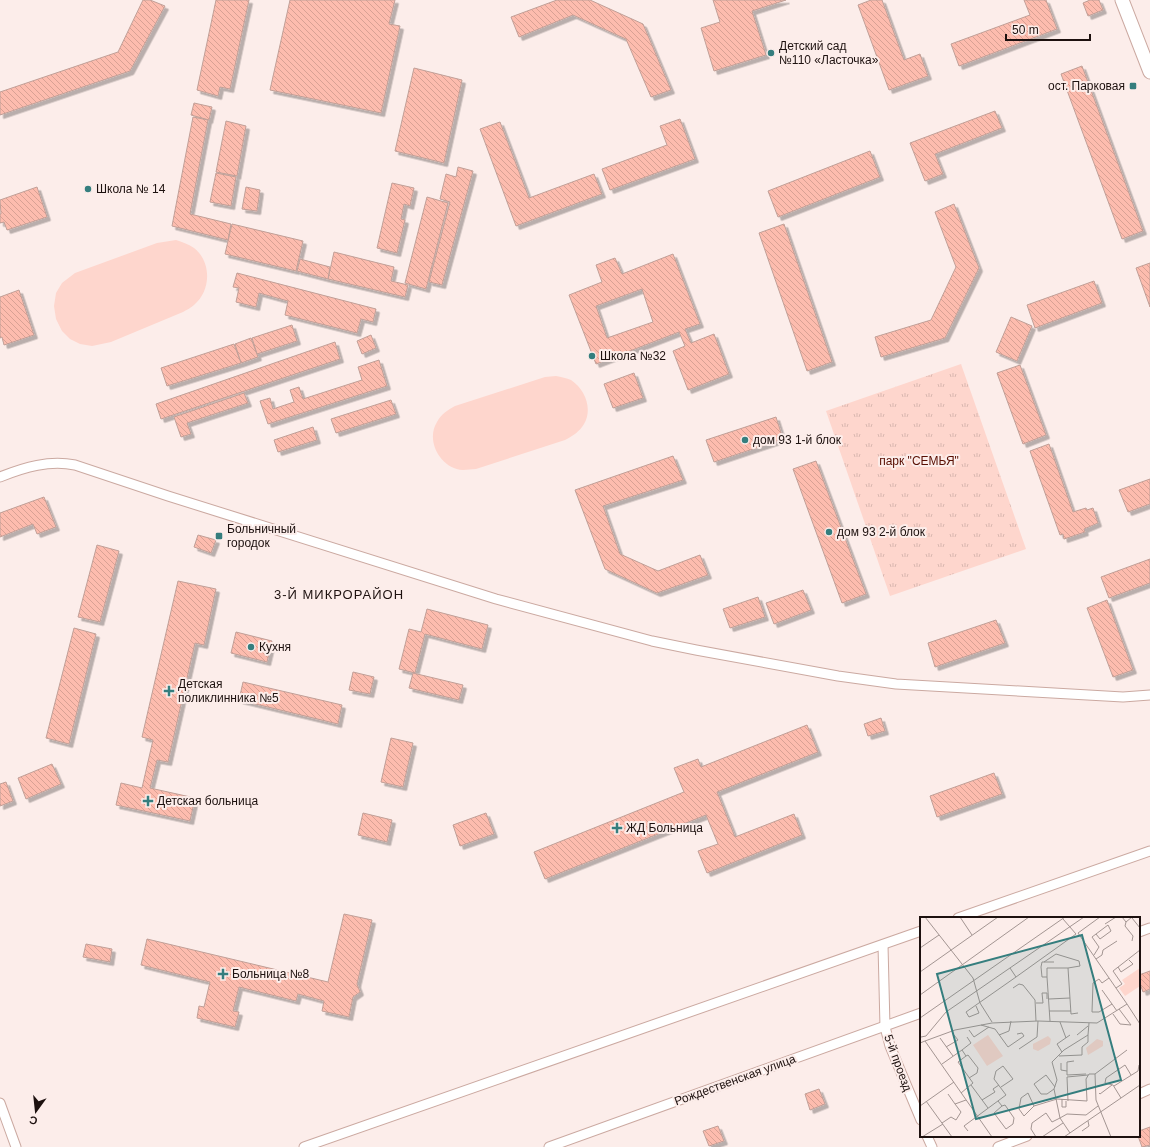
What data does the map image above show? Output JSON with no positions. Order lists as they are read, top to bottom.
{
  "streets": {
    "street": ["5-й проезд", "Рождественская улица"]
  },
  "crossings": [
    ["5-й проезд", "Рождественская улица"]
  ],
  "districts": ["3-Й МИКРОРАЙОН"],
  "parks": ["парк \"СЕМЬЯ\""],
  "places": {
    "other": [
      "Детский сад №110 «Ласточка»",
      "Школа № 14",
      "Школа №32",
      "дом 93 1-й блок",
      "дом 93 2-й блок",
      "Кухня"
    ],
    "transit": ["ост. Парковая", "Больничный городок"],
    "health": [
      "Детская поликлинника №5",
      "Детская больница",
      "ЖД Больница",
      "Больница №8"
    ]
  },
  "scale_bar": "50 m",
  "north": "bottom"
}
